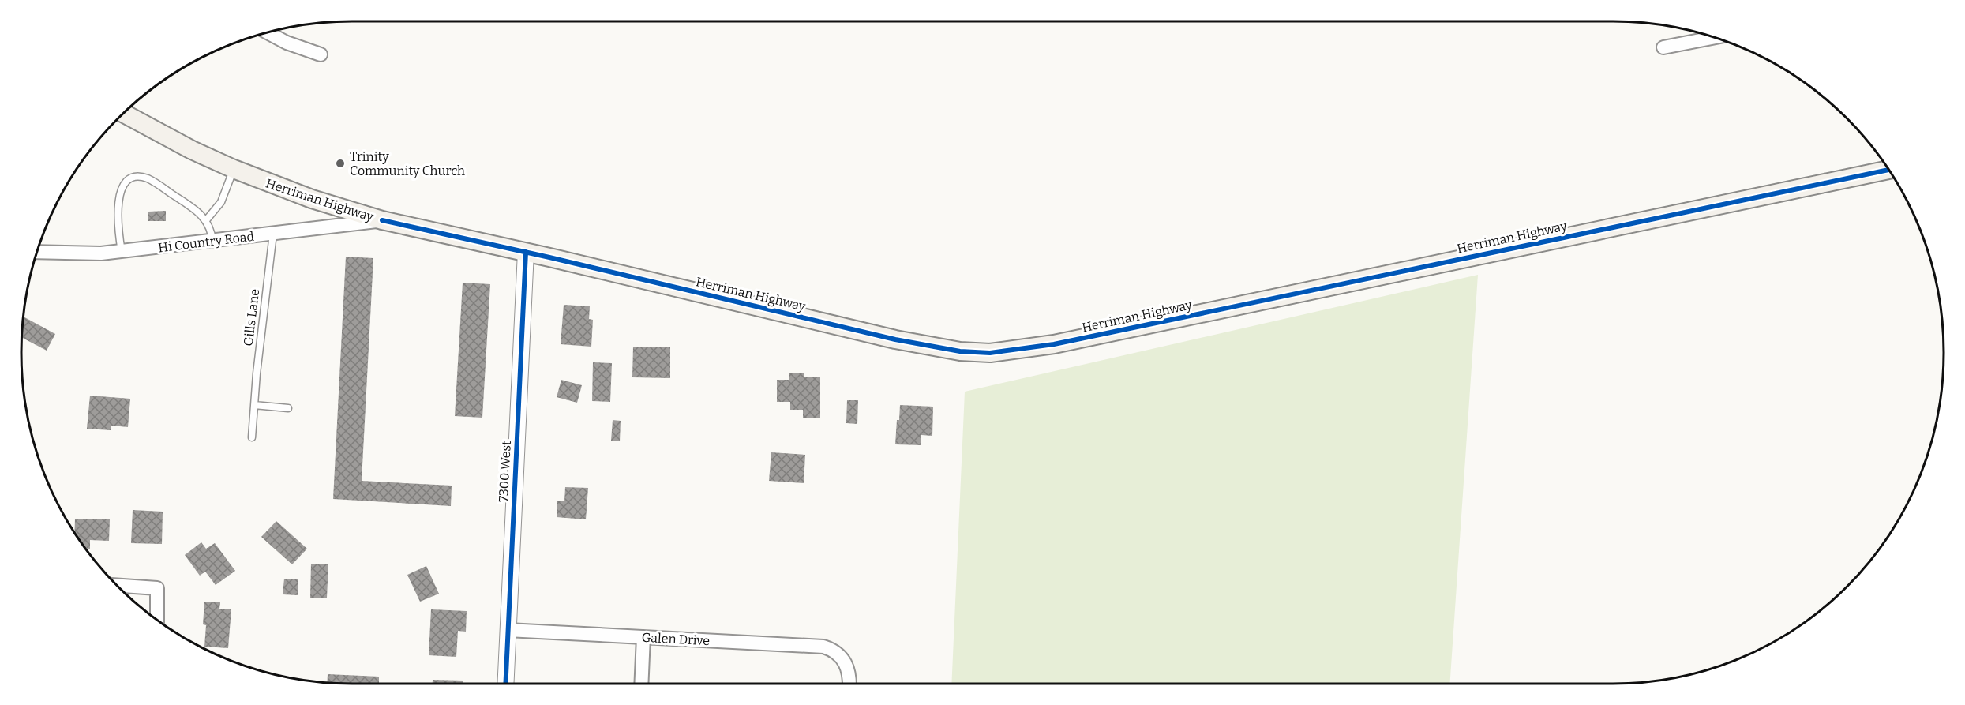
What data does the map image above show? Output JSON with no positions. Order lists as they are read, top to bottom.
{
  "streets": {
    "main road": ["Herriman Highway"],
    "street": ["Hi Country Road", "7300 West", "Galen Drive"],
    "lane": ["Gills Lane"]
  },
  "crossings": [
    ["Herriman Highway", "Hi Country Road"],
    ["Herriman Highway", "7300 West"],
    ["Hi Country Road", "Gills Lane"],
    ["7300 West", "Galen Drive"]
  ],
  "places": ["Trinity Community Church"]
}
